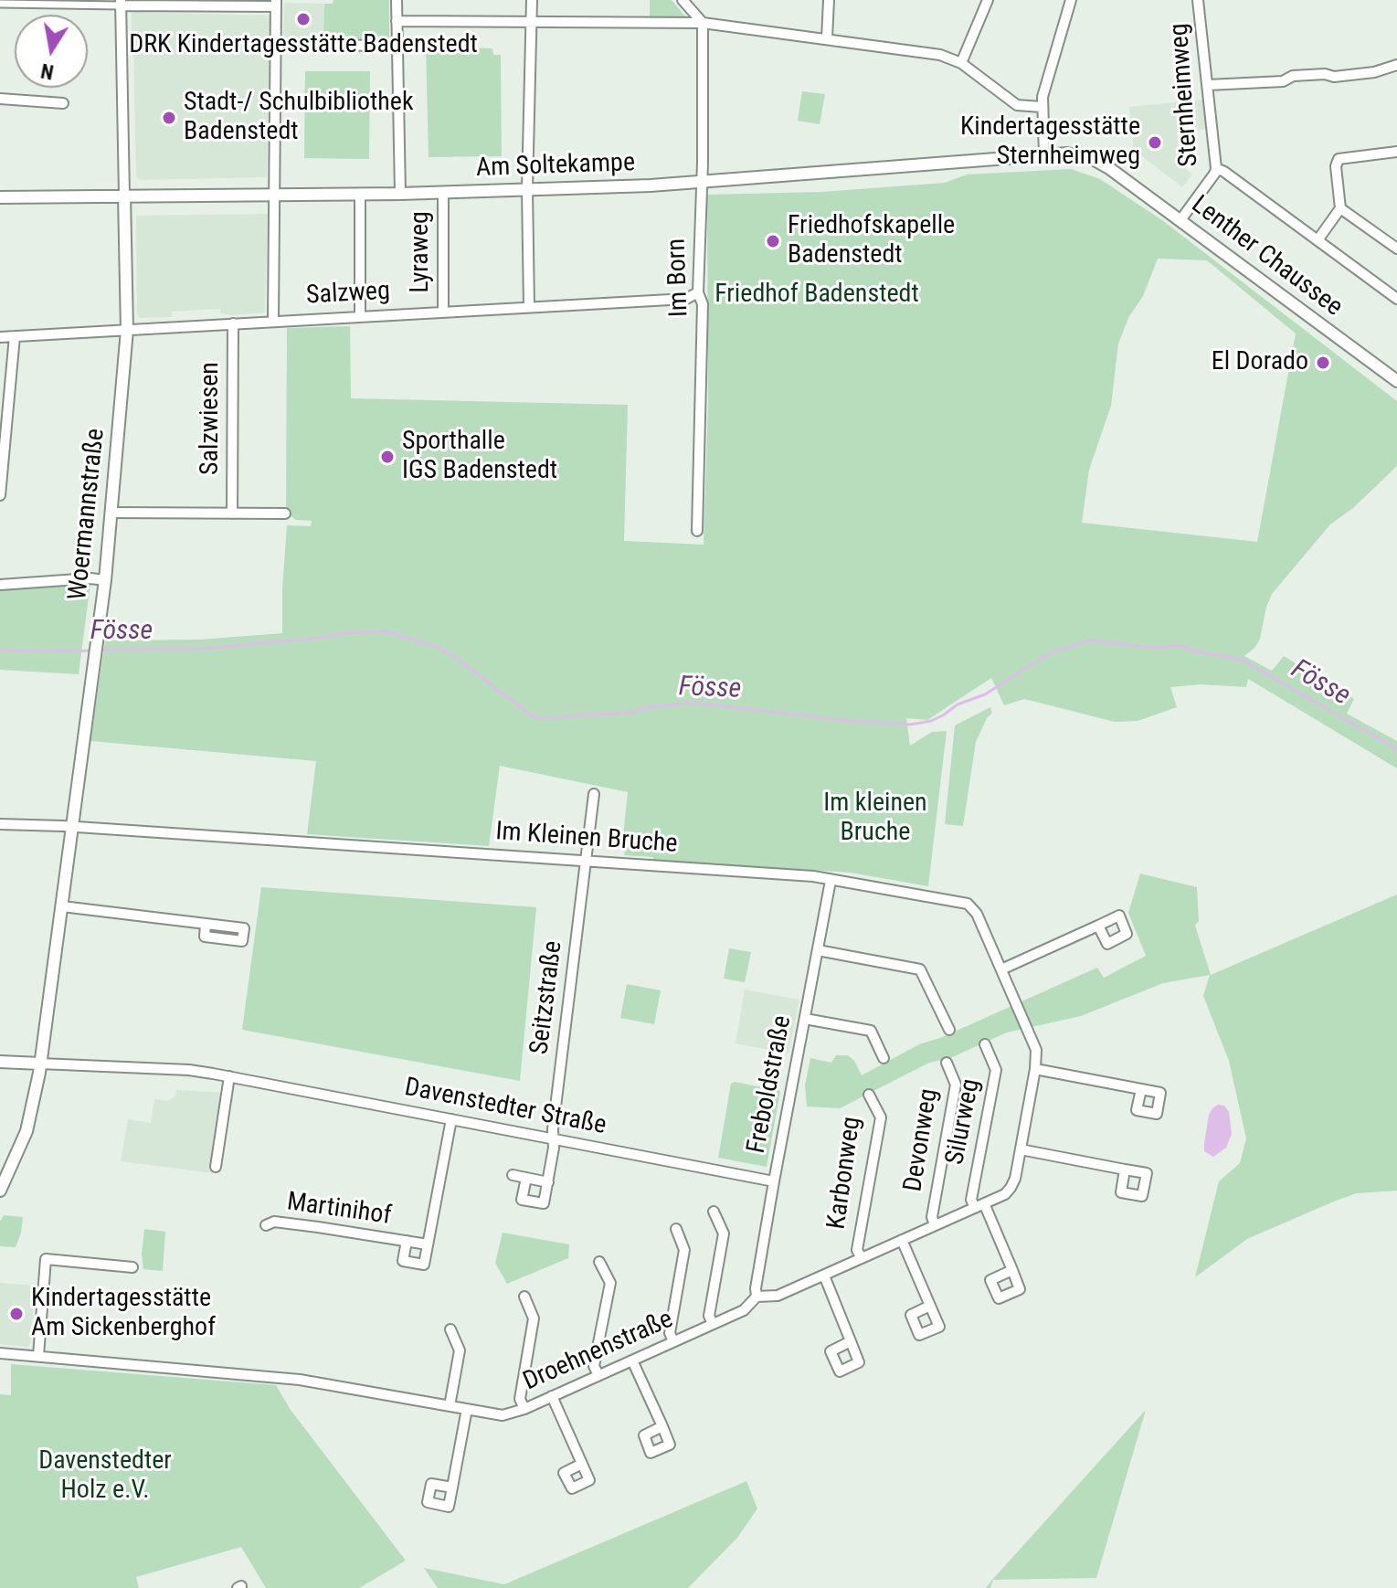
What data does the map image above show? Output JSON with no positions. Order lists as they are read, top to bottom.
{
  "streets": {
    "street": [
      "Sternheimweg",
      "Am Soltekampe",
      "Lyraweg",
      "Lenther Chaussee",
      "Im Born",
      "Salzweg",
      "Salzwiesen",
      "Woermannstraße",
      "Im Kleinen Bruche",
      "Seitzstraße",
      "Freboldstraße",
      "Davenstedter Straße",
      "Silurweg",
      "Devonweg",
      "Karbonweg",
      "Martinihof",
      "Droehnenstraße"
    ]
  },
  "crossings": [
    ["Sternheimweg", "Lenther Chaussee"],
    ["Am Soltekampe", "Lyraweg"],
    ["Am Soltekampe", "Lenther Chaussee"],
    ["Am Soltekampe", "Im Born"],
    ["Am Soltekampe", "Woermannstraße"],
    ["Lyraweg", "Salzweg"],
    ["Im Born", "Salzweg"],
    ["Salzweg", "Salzwiesen"],
    ["Salzweg", "Woermannstraße"],
    ["Salzwiesen", "Woermannstraße"],
    ["Woermannstraße", "Im Kleinen Bruche"],
    ["Woermannstraße", "Davenstedter Straße"],
    ["Im Kleinen Bruche", "Seitzstraße"],
    ["Im Kleinen Bruche", "Freboldstraße"],
    ["Im Kleinen Bruche", "Droehnenstraße"],
    ["Seitzstraße", "Davenstedter Straße"],
    ["Freboldstraße", "Davenstedter Straße"],
    ["Freboldstraße", "Droehnenstraße"],
    ["Silurweg", "Droehnenstraße"],
    ["Devonweg", "Droehnenstraße"],
    ["Karbonweg", "Droehnenstraße"]
  ],
  "water": ["Fösse"],
  "parks": ["Friedhof Badenstedt", "Im kleinen Bruche", "Davenstedter Holz e.V."],
  "places": [
    "DRK Kindertagesstätte Badenstedt",
    "Stadt-/ Schulbibliothek Badenstedt",
    "Kindertagesstätte Sternheimweg",
    "Friedhofskapelle Badenstedt",
    "El Dorado",
    "Sporthalle IGS Badenstedt",
    "Kindertagesstätte Am Sickenberghof"
  ],
  "north": "bottom"
}
